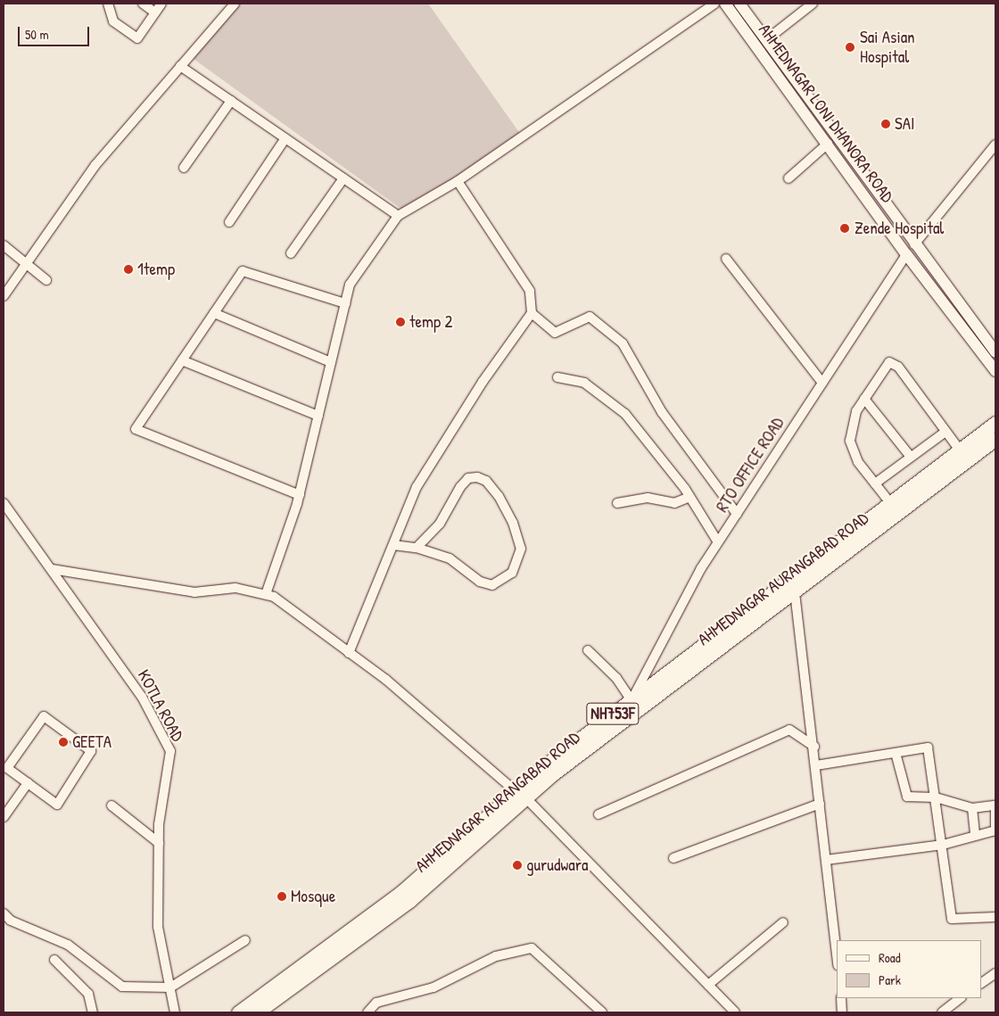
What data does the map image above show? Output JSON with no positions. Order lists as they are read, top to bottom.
{
  "streets": {
    "highway": ["AHMEDNAGAR AURANGABAD ROAD", "NH753F"],
    "main road": ["AHMEDNAGAR LONI DHANORA ROAD"],
    "street": ["RTO OFFICE ROAD", "KOTLA ROAD"]
  },
  "crossings": [
    ["AHMEDNAGAR LONI DHANORA ROAD", "RTO OFFICE ROAD"],
    ["RTO OFFICE ROAD", "NH753F"],
    ["AHMEDNAGAR AURANGABAD ROAD", "NH753F"]
  ],
  "places": [
    "Sai Asian Hospital",
    "SAI",
    "Zende Hospital",
    "1temp",
    "temp 2",
    "GEETA",
    "gurudwara",
    "Mosque"
  ],
  "legend": ["Road", "Park"],
  "scale_bar": "50 m"
}
